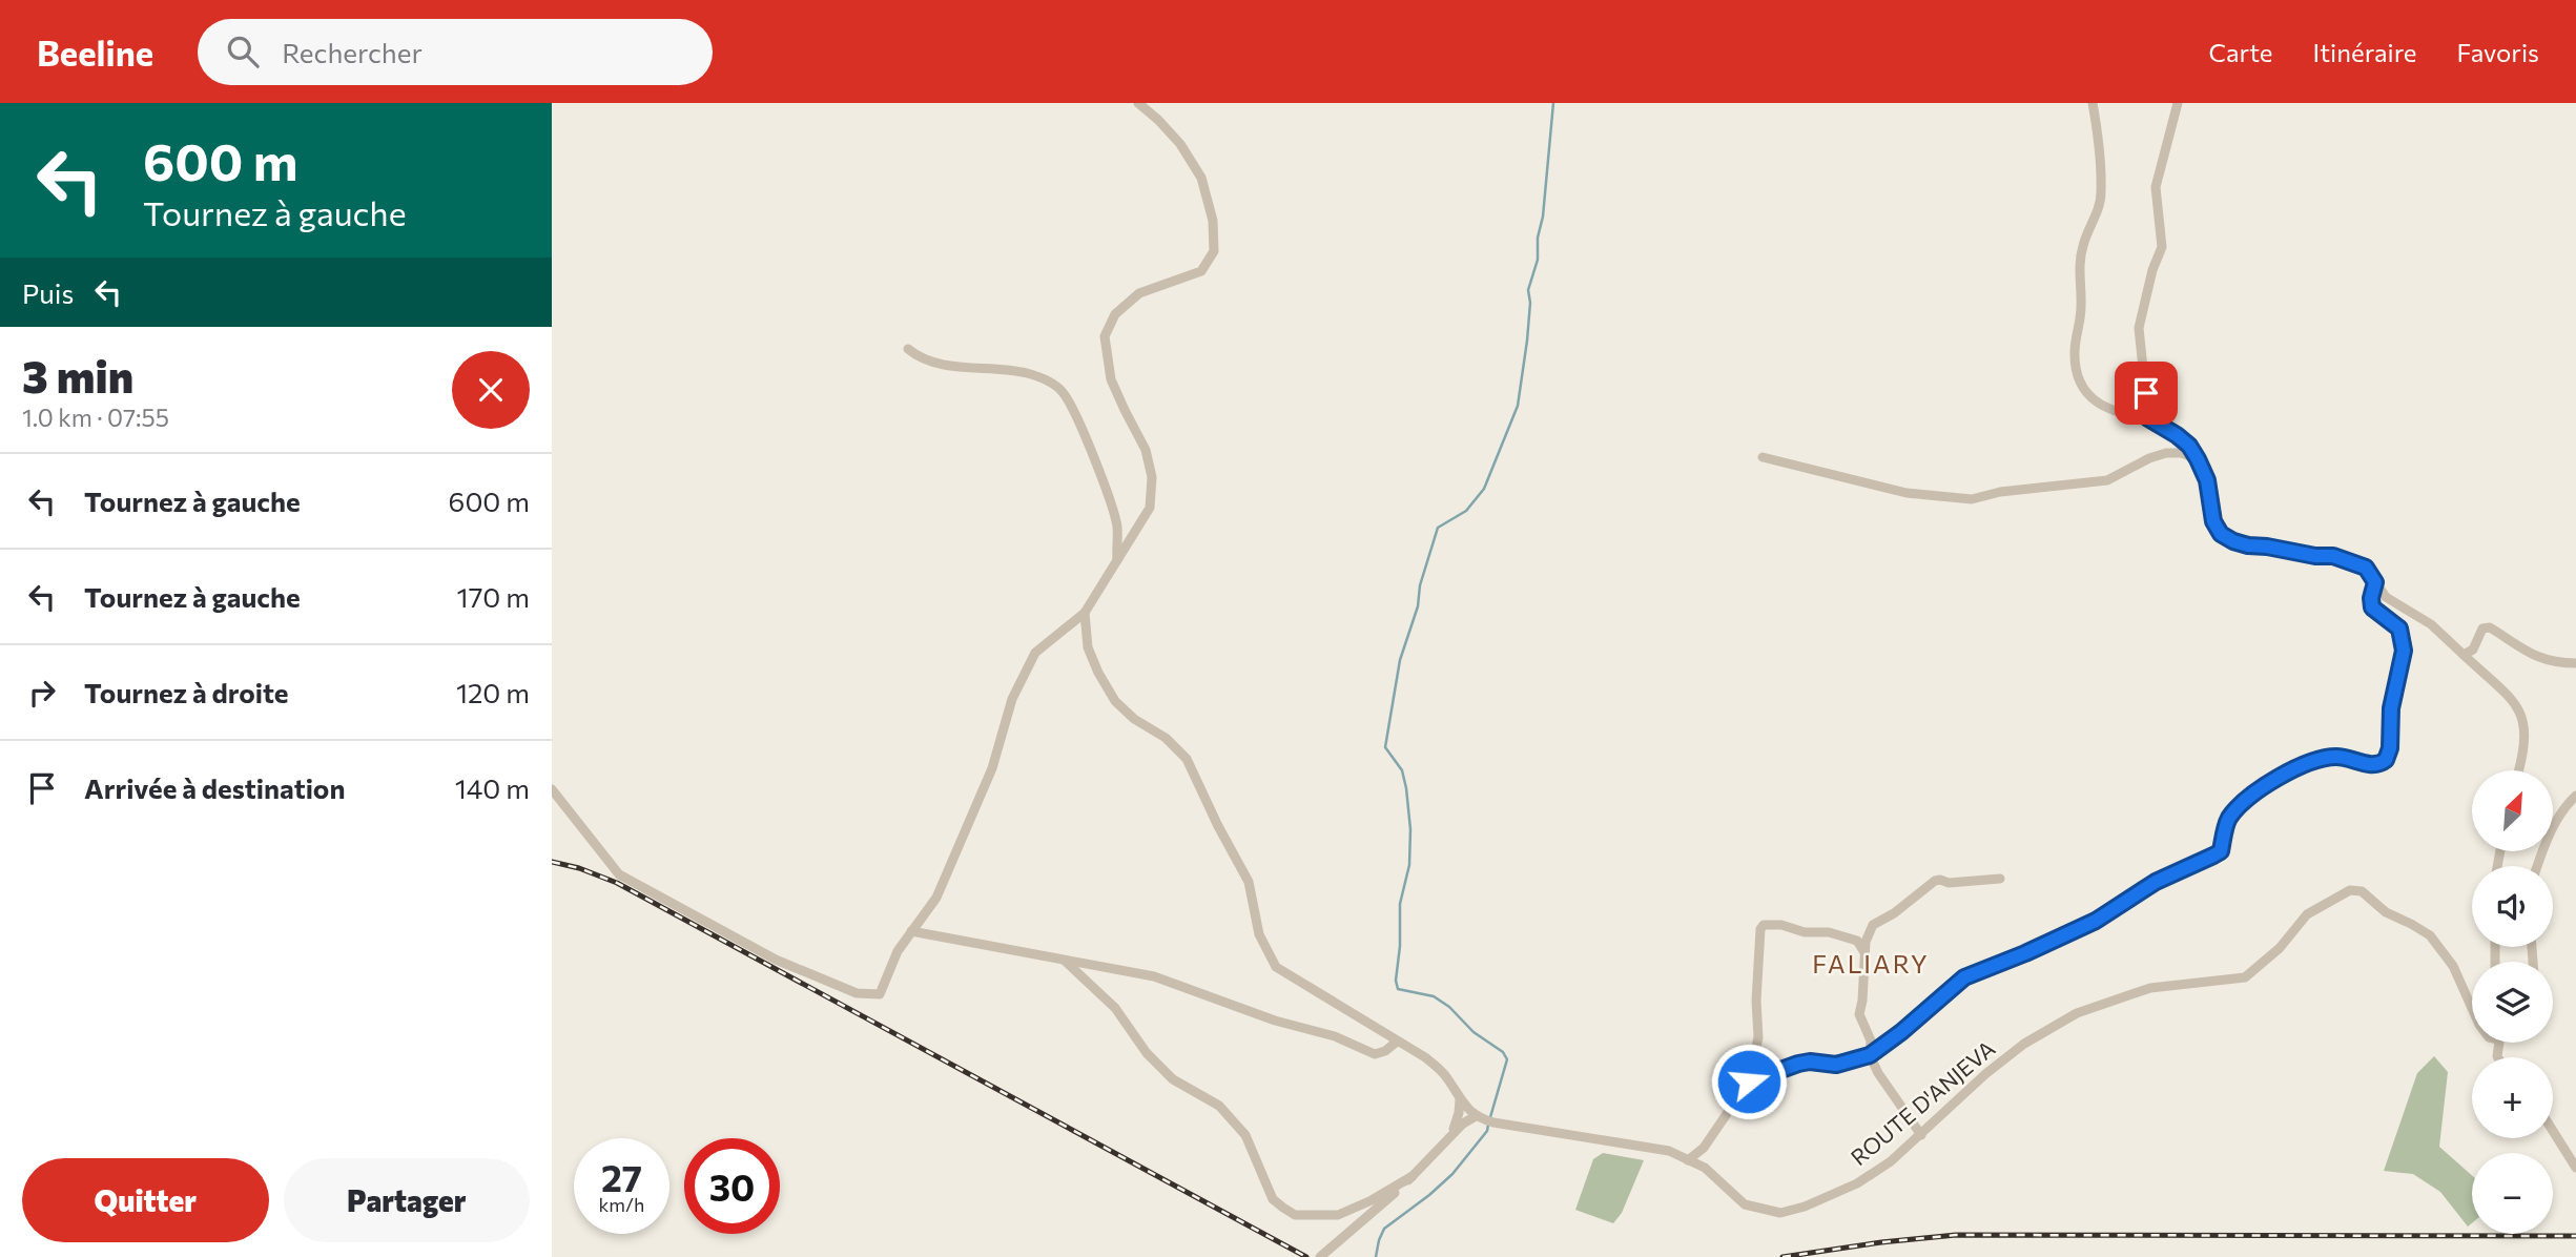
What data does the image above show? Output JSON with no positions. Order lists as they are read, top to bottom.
{
  "streets": {
    "street": ["ROUTE D'ANJEVA"]
  },
  "districts": ["FALIARY"],
  "north": "top right",
  "page": {
    "header": "Beeline",
    "search": "Rechercher",
    "nav": ["Carte", "Itinéraire", "Favoris"],
    "turn": ["600 m", "Tournez à gauche"],
    "then": "Puis",
    "heading": ["3 min", "1.0 km · 07:55"],
    "list": [
      {
        "name": "Tournez à gauche",
        "value": "600 m"
      },
      {
        "name": "Tournez à gauche",
        "value": "170 m"
      },
      {
        "name": "Tournez à droite",
        "value": "120 m"
      },
      {
        "name": "Arrivée à destination",
        "value": "140 m"
      }
    ],
    "map_buttons": ["+", "−"],
    "speed": "27 km/h",
    "limit": "30",
    "buttons": ["Quitter", "Partager"]
  }
}
